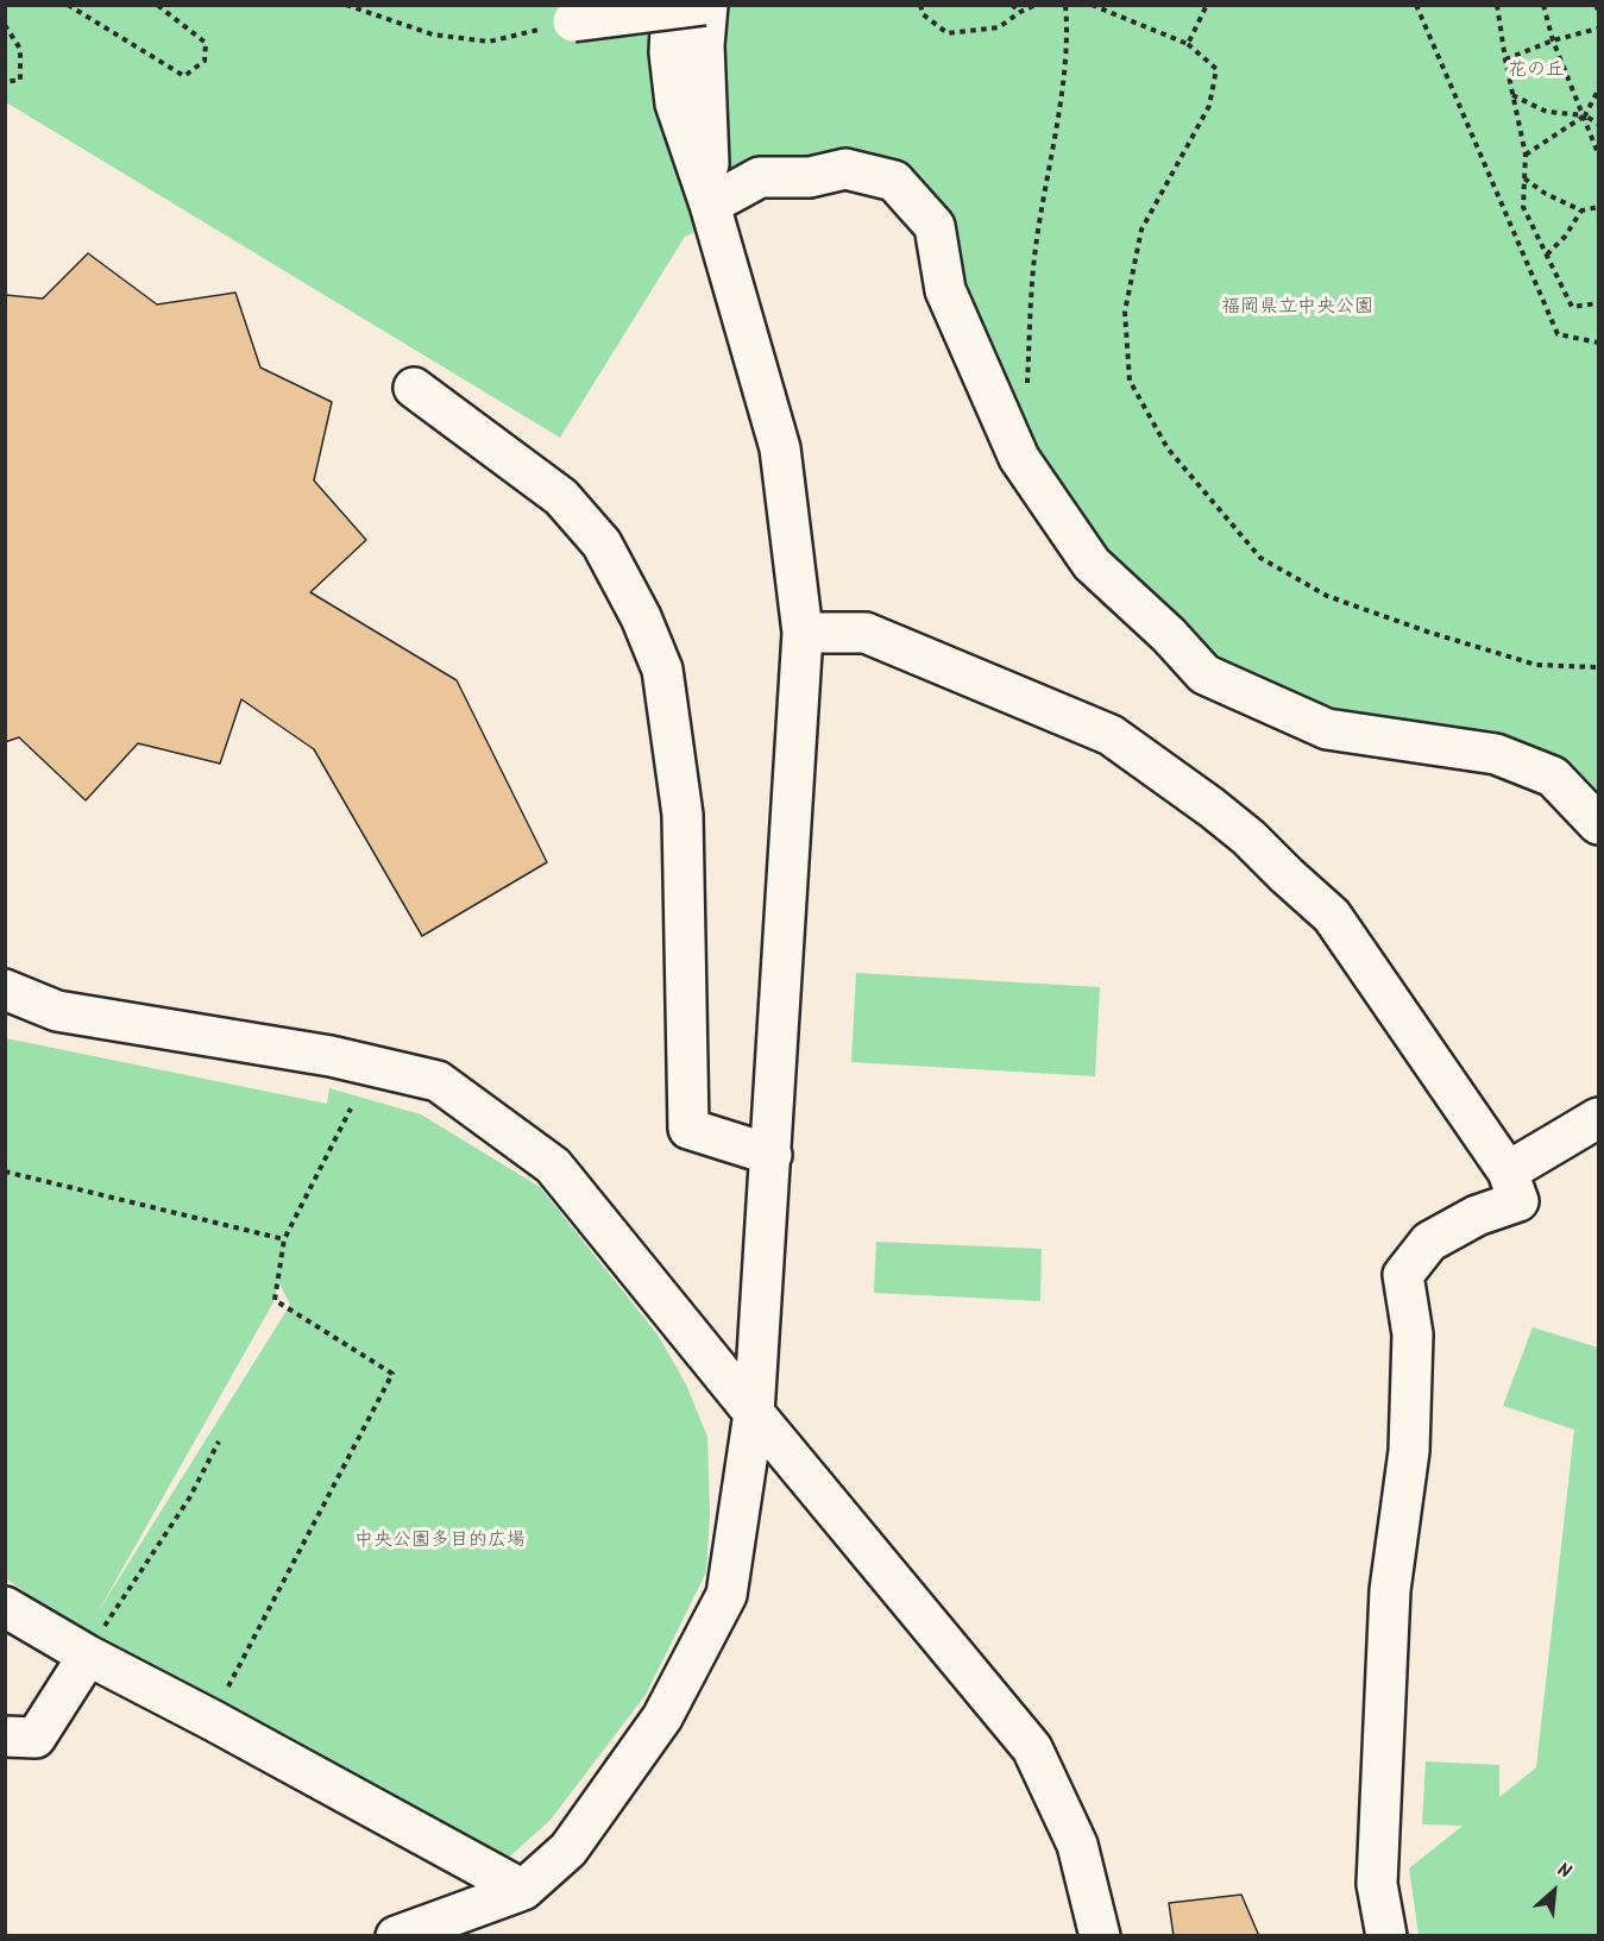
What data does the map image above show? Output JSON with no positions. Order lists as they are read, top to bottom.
{
  "parks": ["花の丘", "福岡県立中央公園", "中央公園多目的広場"],
  "north": "top right"
}
